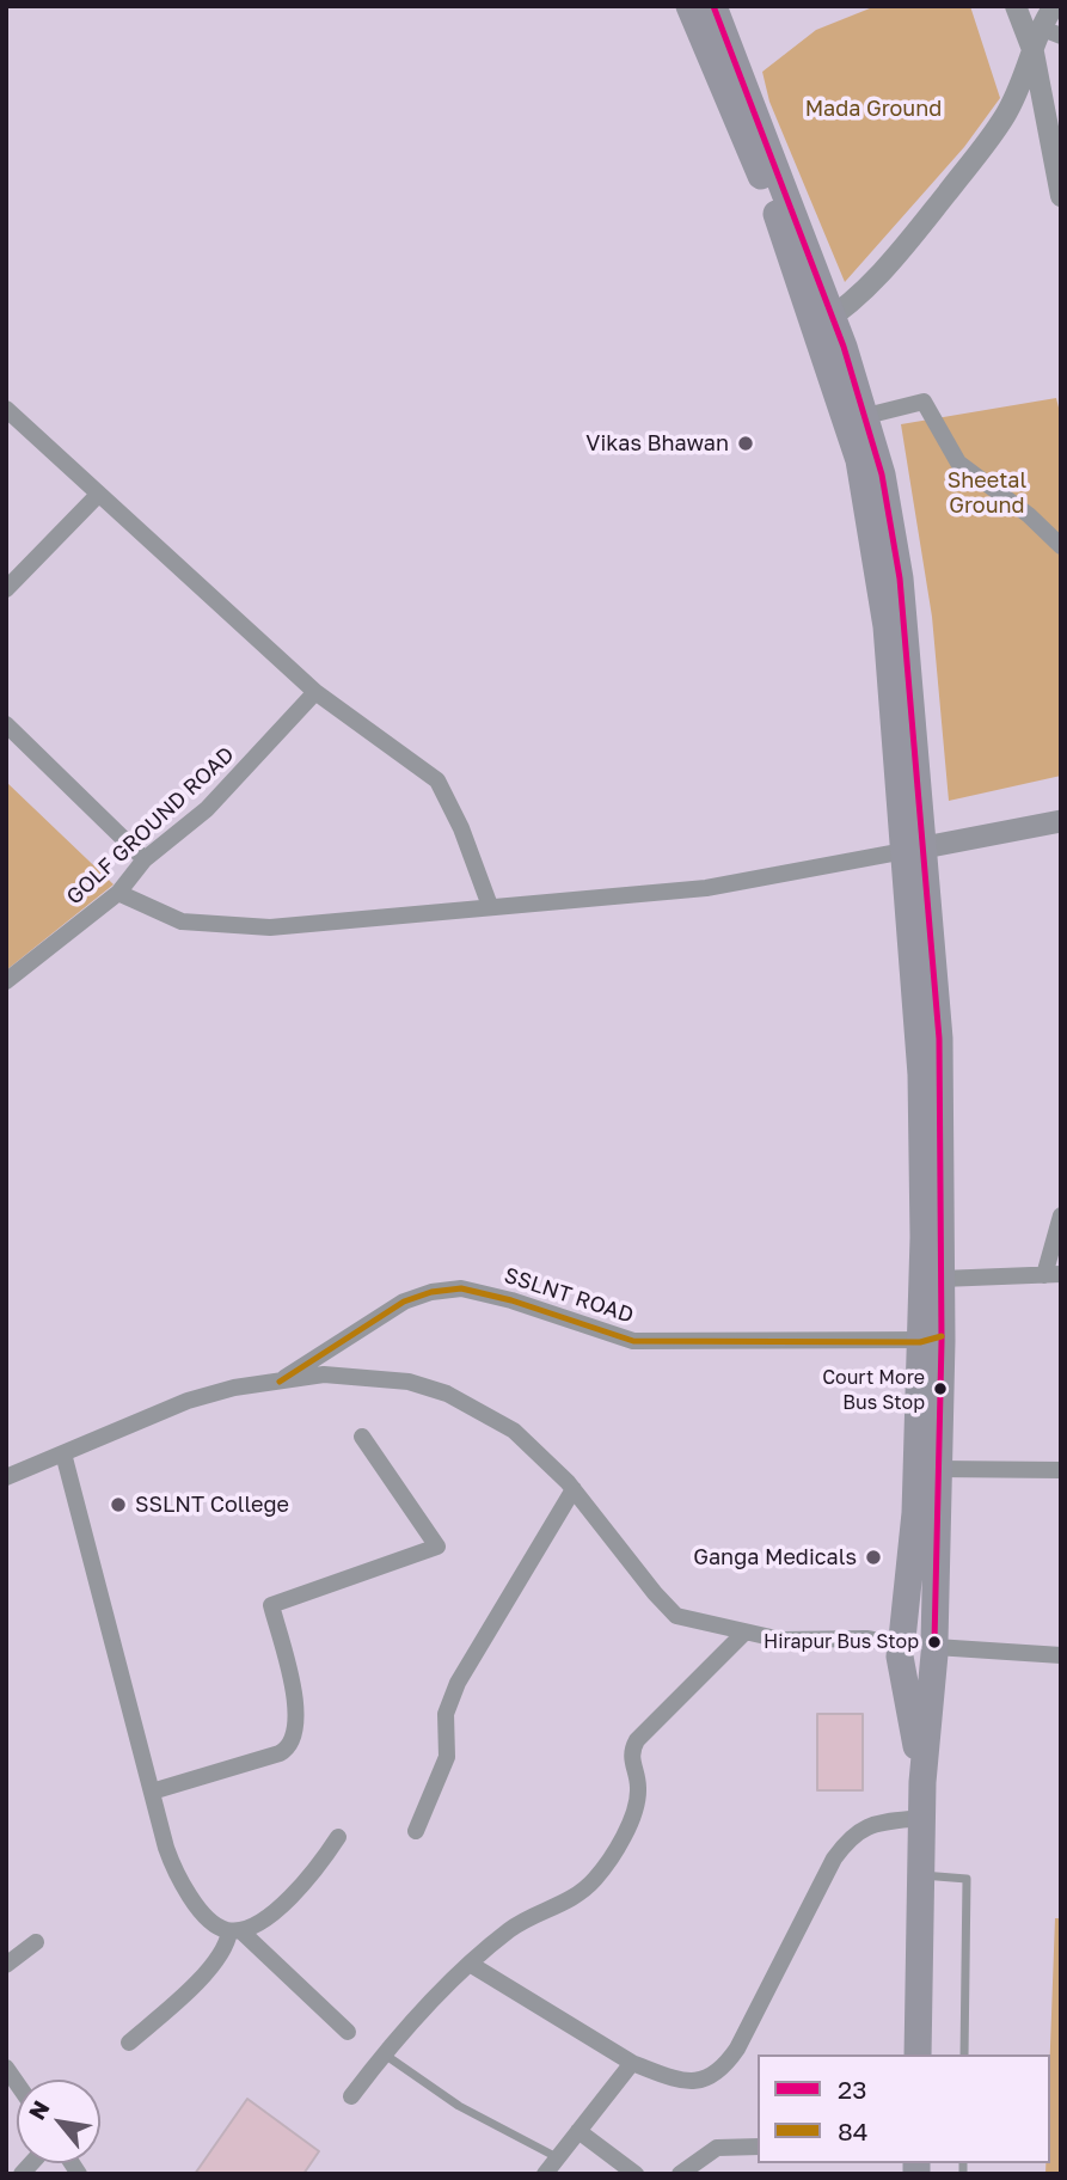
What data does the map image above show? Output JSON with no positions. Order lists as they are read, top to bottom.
{
  "streets": {
    "street": ["GOLF GROUND ROAD", "SSLNT ROAD"]
  },
  "parks": ["Mada Ground", "Sheetal Ground"],
  "places": [
    "Vikas Bhawan",
    "Court More Bus Stop",
    "SSLNT College",
    "Ganga Medicals",
    "Hirapur Bus Stop"
  ],
  "lines": ["transit line 23", "transit line 84"],
  "legend": ["23", "84"],
  "north": "top left"
}
